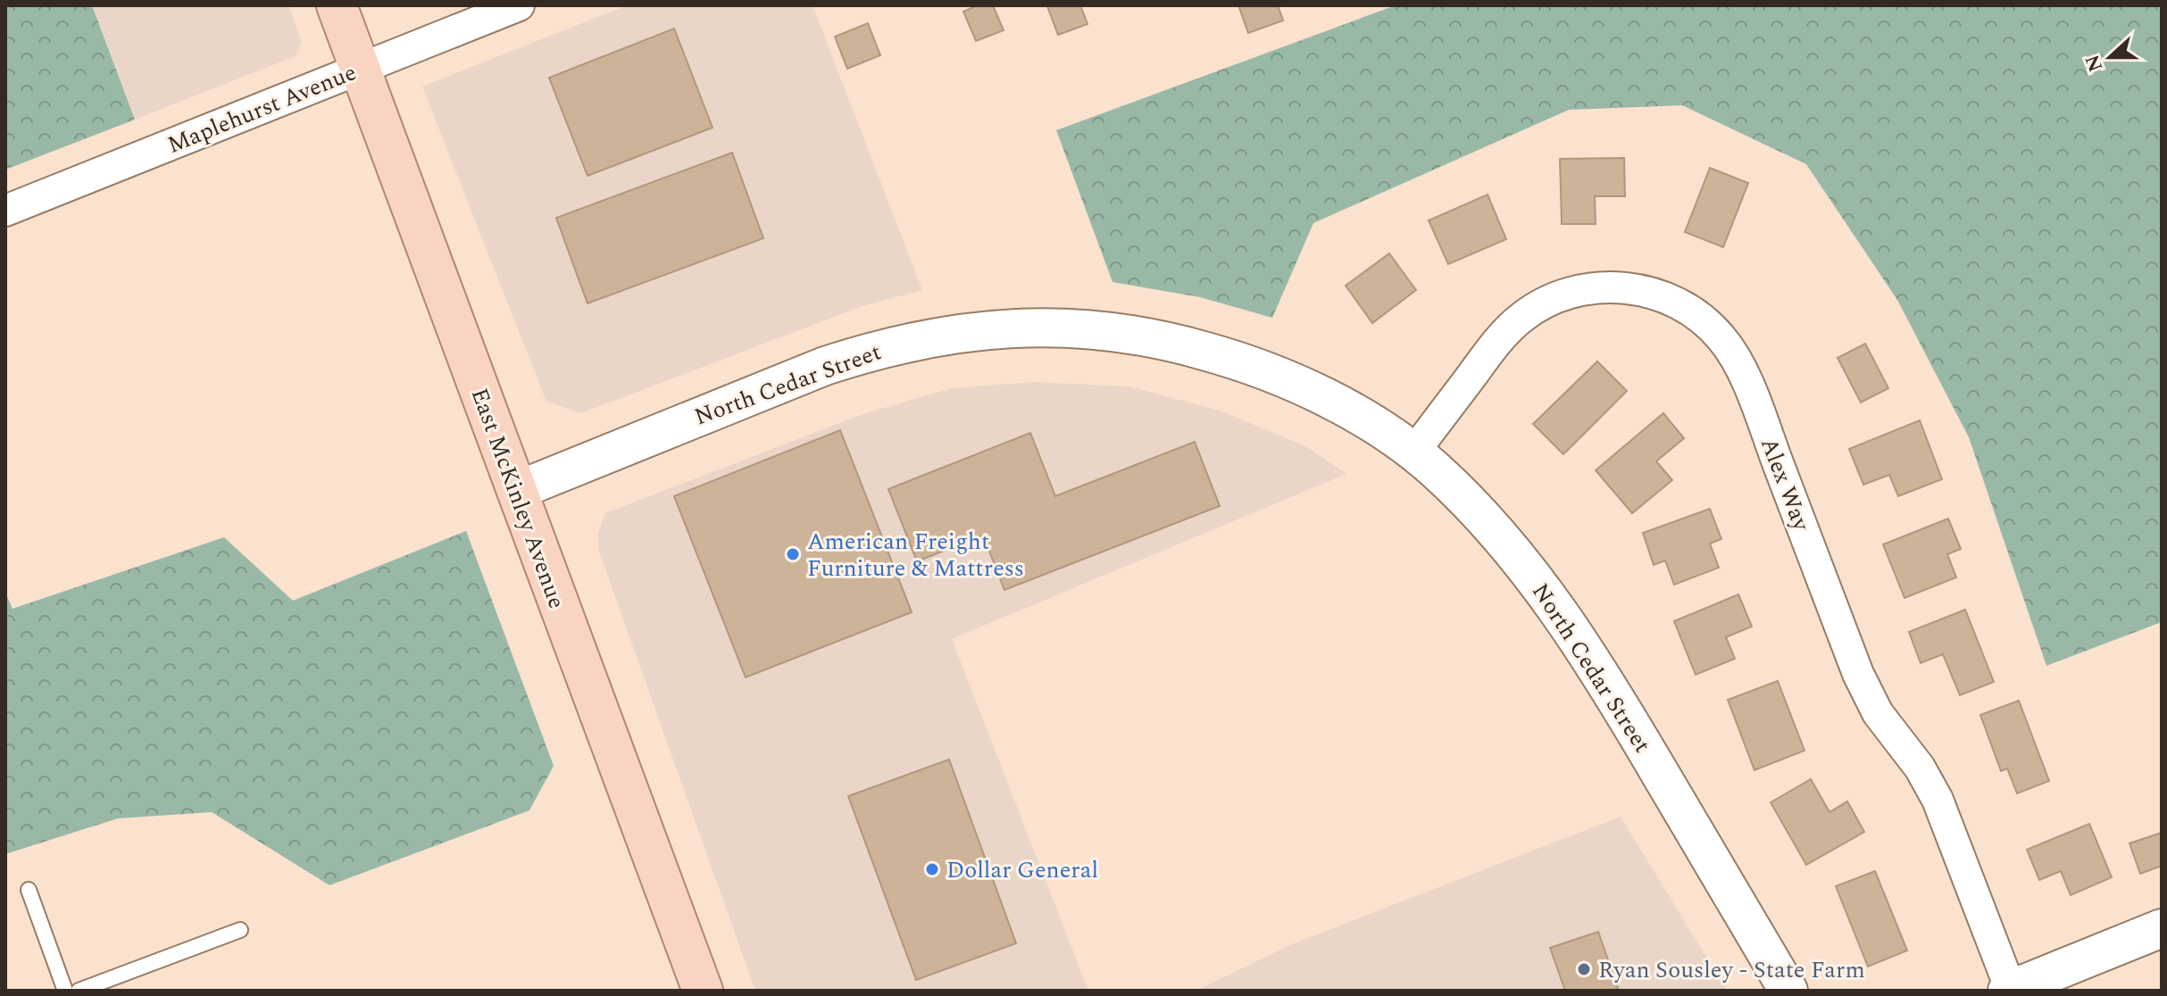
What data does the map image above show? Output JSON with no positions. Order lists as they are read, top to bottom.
{
  "streets": {
    "main road": ["East McKinley Avenue"],
    "street": ["Maplehurst Avenue", "North Cedar Street", "Alex Way"]
  },
  "crossings": [
    ["Maplehurst Avenue", "East McKinley Avenue"],
    ["North Cedar Street", "Alex Way"],
    ["North Cedar Street", "East McKinley Avenue"]
  ],
  "places": ["American Freight Furniture & Mattress", "Dollar General", "Ryan Sousley - State Farm"],
  "north": "left"
}
